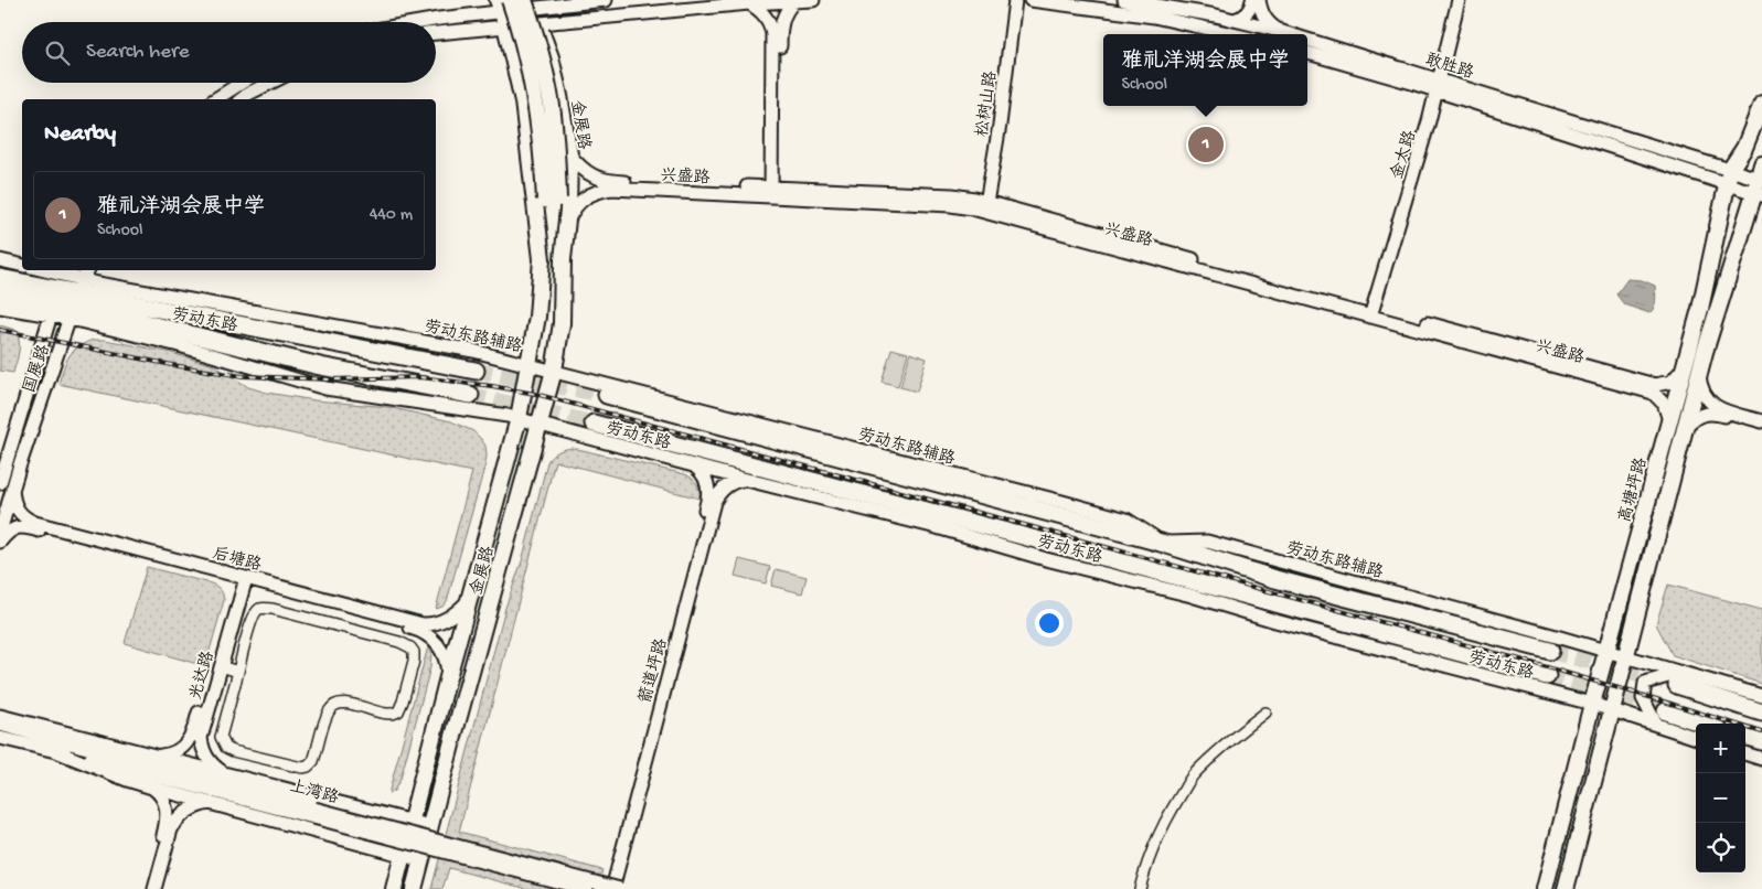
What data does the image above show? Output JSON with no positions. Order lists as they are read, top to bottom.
{
  "streets": {
    "highway": ["劳动东路"],
    "main road": [
      "敢胜路",
      "松树山路",
      "金展路",
      "金太路",
      "兴盛路",
      "劳动东路辅路",
      "国展路",
      "高塘坪路",
      "后塘路",
      "箭道坪路",
      "光达路",
      "上湾路"
    ]
  },
  "crossings": [
    ["敢胜路", "金太路"],
    ["敢胜路", "高塘坪路"],
    ["松树山路", "兴盛路"],
    ["金展路", "兴盛路"],
    ["金展路", "劳动东路辅路"],
    ["金展路", "后塘路"],
    ["金展路", "上湾路"],
    ["金太路", "兴盛路"],
    ["兴盛路", "高塘坪路"],
    ["劳动东路", "劳动东路辅路"],
    ["劳动东路", "国展路"],
    ["劳动东路辅路", "国展路"],
    ["劳动东路辅路", "高塘坪路"],
    ["劳动东路辅路", "箭道坪路"],
    ["国展路", "后塘路"],
    ["后塘路", "光达路"],
    ["光达路", "上湾路"]
  ],
  "page": {
    "search": "Search here",
    "popup": ["雅礼洋湖会展中学", "School"],
    "heading": "Nearby",
    "pins": "1",
    "list": [
      {
        "mark": "1",
        "name": "雅礼洋湖会展中学",
        "note": "School",
        "value": "440 m"
      }
    ],
    "map_buttons": ["+", "−"]
  }
}
